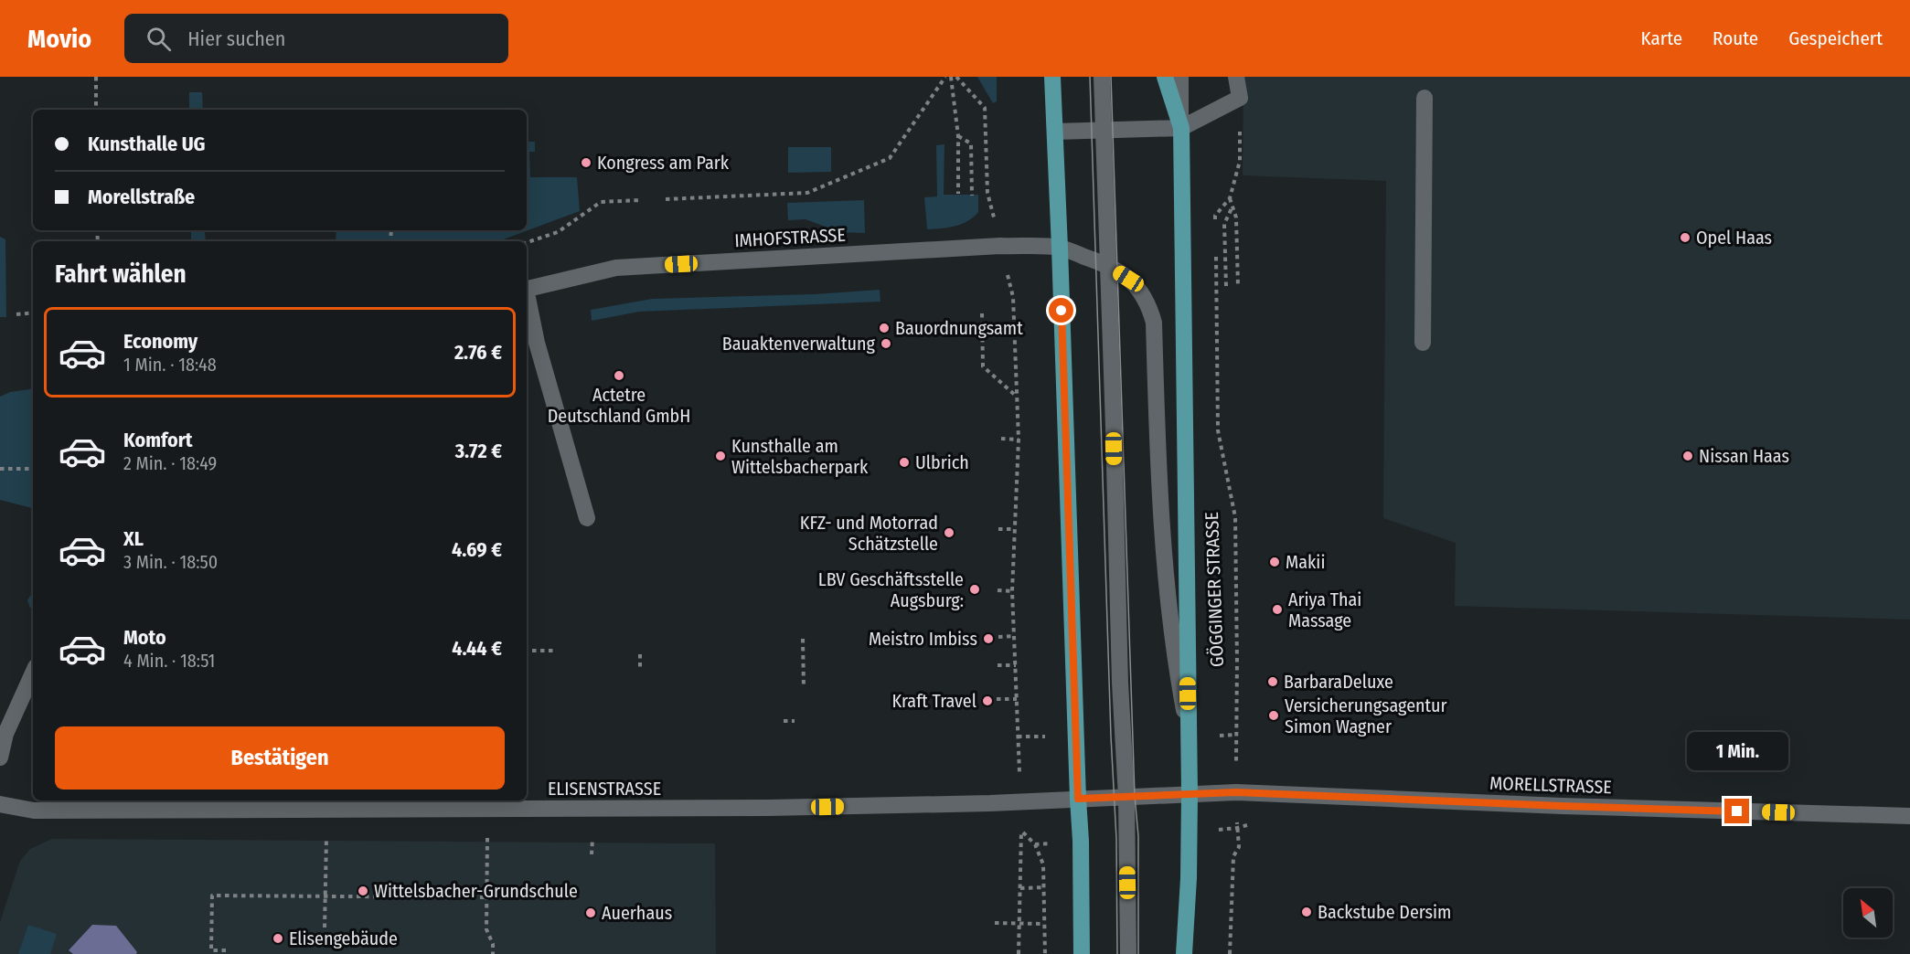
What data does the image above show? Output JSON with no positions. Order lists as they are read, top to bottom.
{
  "streets": {
    "main road": ["GÖGGINGER STRASSE"],
    "street": ["IMHOFSTRASSE", "MORELLSTRASSE", "ELISENSTRASSE"]
  },
  "crossings": [
    ["IMHOFSTRASSE", "GÖGGINGER STRASSE"],
    ["GÖGGINGER STRASSE", "MORELLSTRASSE"]
  ],
  "places": [
    "Kongress am Park",
    "Opel Haas",
    "Bauordnungsamt",
    "Bauaktenverwaltung",
    "Actetre Deutschland GmbH",
    "Kunsthalle am Wittelsbacherpark",
    "Nissan Haas",
    "Ulbrich",
    "KFZ- und Motorrad Schätzstelle",
    "Makii",
    "LBV Geschäftsstelle Augsburg:",
    "Ariya Thai Massage",
    "Meistro Imbiss",
    "BarbaraDeluxe",
    "Kraft Travel",
    "Versicherungsagentur Simon Wagner",
    "Wittelsbacher-Grundschule",
    "Backstube Dersim",
    "Auerhaus",
    "Elisengebäude"
  ],
  "north": "top left",
  "page": {
    "header": "Movio",
    "search": "Hier suchen",
    "nav": ["Karte", "Route", "Gespeichert"],
    "banner": ["Kunsthalle UG", "Morellstraße"],
    "heading": "Fahrt wählen",
    "list": [
      {
        "name": "Economy",
        "note": "1 Min. · 18:48",
        "value": "2.76 €"
      },
      {
        "name": "Komfort",
        "note": "2 Min. · 18:49",
        "value": "3.72 €"
      },
      {
        "name": "XL",
        "note": "3 Min. · 18:50",
        "value": "4.69 €"
      },
      {
        "name": "Moto",
        "note": "4 Min. · 18:51",
        "value": "4.44 €"
      }
    ],
    "buttons": "Bestätigen",
    "bubble": "1 Min."
  }
}
